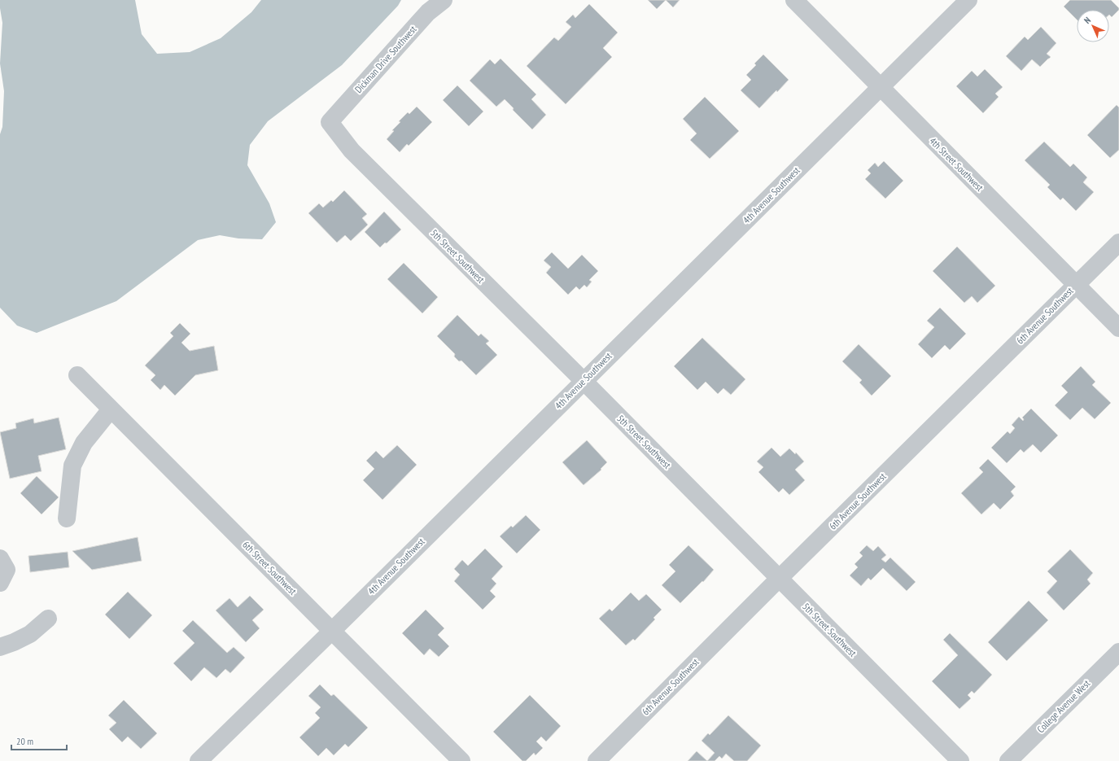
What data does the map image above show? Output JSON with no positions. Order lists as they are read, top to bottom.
{
  "streets": {
    "street": [
      "Dickman Drive Southwest",
      "4th Street Southwest",
      "4th Avenue Southwest",
      "5th Street Southwest",
      "6th Avenue Southwest",
      "6th Street Southwest",
      "College Avenue West"
    ]
  },
  "crossings": [
    ["Dickman Drive Southwest", "5th Street Southwest"],
    ["4th Street Southwest", "4th Avenue Southwest"],
    ["4th Street Southwest", "6th Avenue Southwest"],
    ["4th Avenue Southwest", "5th Street Southwest"],
    ["4th Avenue Southwest", "6th Street Southwest"],
    ["5th Street Southwest", "6th Avenue Southwest"]
  ],
  "scale_bar": "20 m",
  "north": "top left"
}
